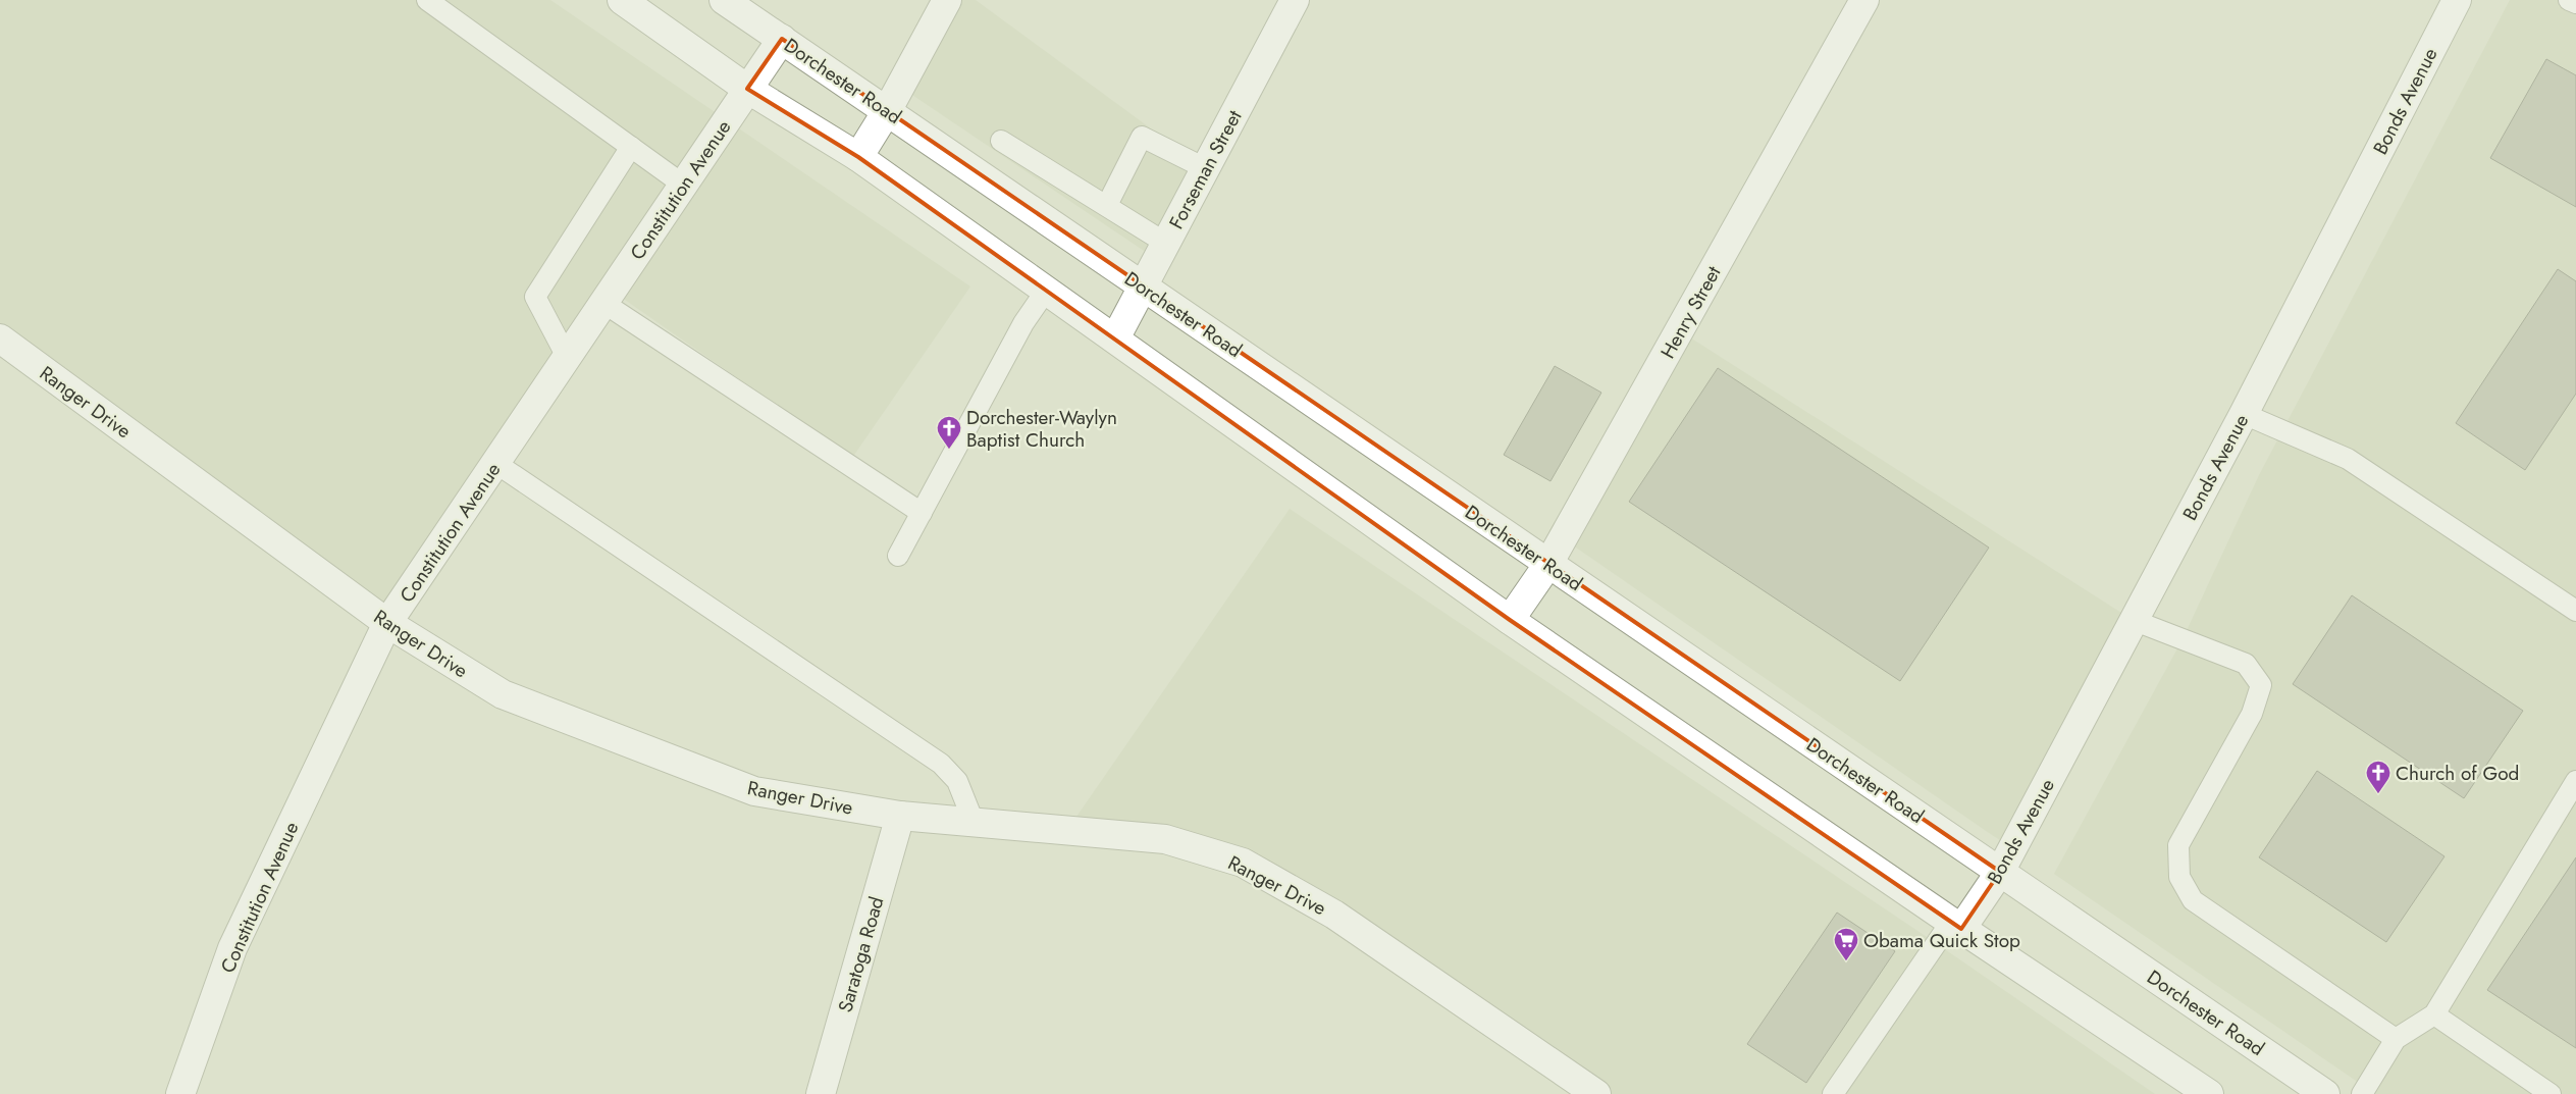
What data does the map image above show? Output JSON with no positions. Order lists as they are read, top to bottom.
{
  "streets": {
    "street": [
      "Dorchester Road",
      "Bonds Avenue",
      "Forseman Street",
      "Constitution Avenue",
      "Henry Street",
      "Ranger Drive",
      "Saratoga Road"
    ]
  },
  "crossings": [
    ["Dorchester Road", "Bonds Avenue"],
    ["Dorchester Road", "Forseman Street"],
    ["Dorchester Road", "Constitution Avenue"],
    ["Dorchester Road", "Henry Street"],
    ["Constitution Avenue", "Ranger Drive"],
    ["Ranger Drive", "Saratoga Road"]
  ],
  "places": {
    "church": ["Dorchester-Waylyn Baptist Church", "Church of God"],
    "supermarket": ["Obama Quick Stop"]
  }
}
